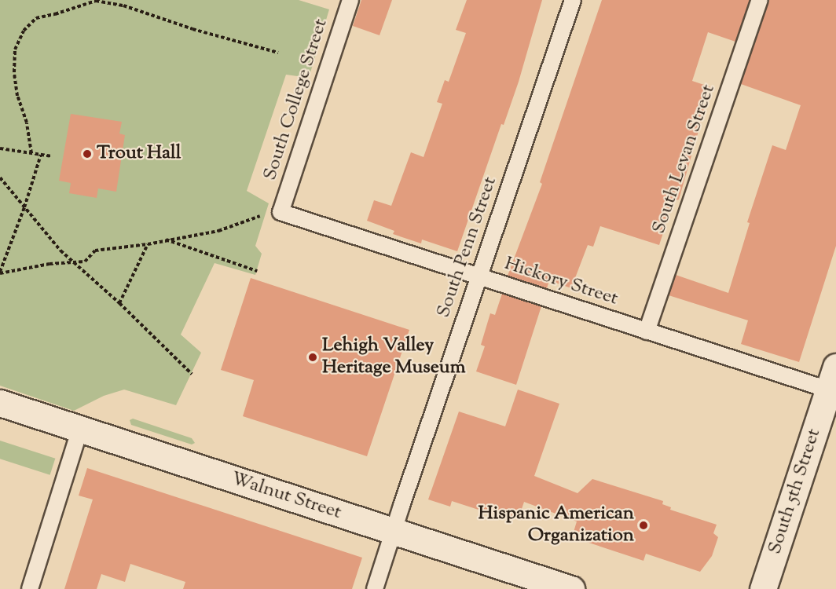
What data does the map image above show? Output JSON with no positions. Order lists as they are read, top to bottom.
{
  "streets": {
    "street": ["South 5th Street", "Walnut Street"],
    "lane": [
      "South College Street",
      "South Levan Street",
      "South Penn Street",
      "Hickory Street"
    ]
  },
  "crossings": [
    ["South College Street", "Hickory Street"],
    ["South Levan Street", "Hickory Street"],
    ["South Penn Street", "Hickory Street"],
    ["South Penn Street", "Walnut Street"],
    ["Hickory Street", "South 5th Street"]
  ],
  "places": ["Trout Hall", "Lehigh Valley Heritage Museum", "Hispanic American Organization"]
}
